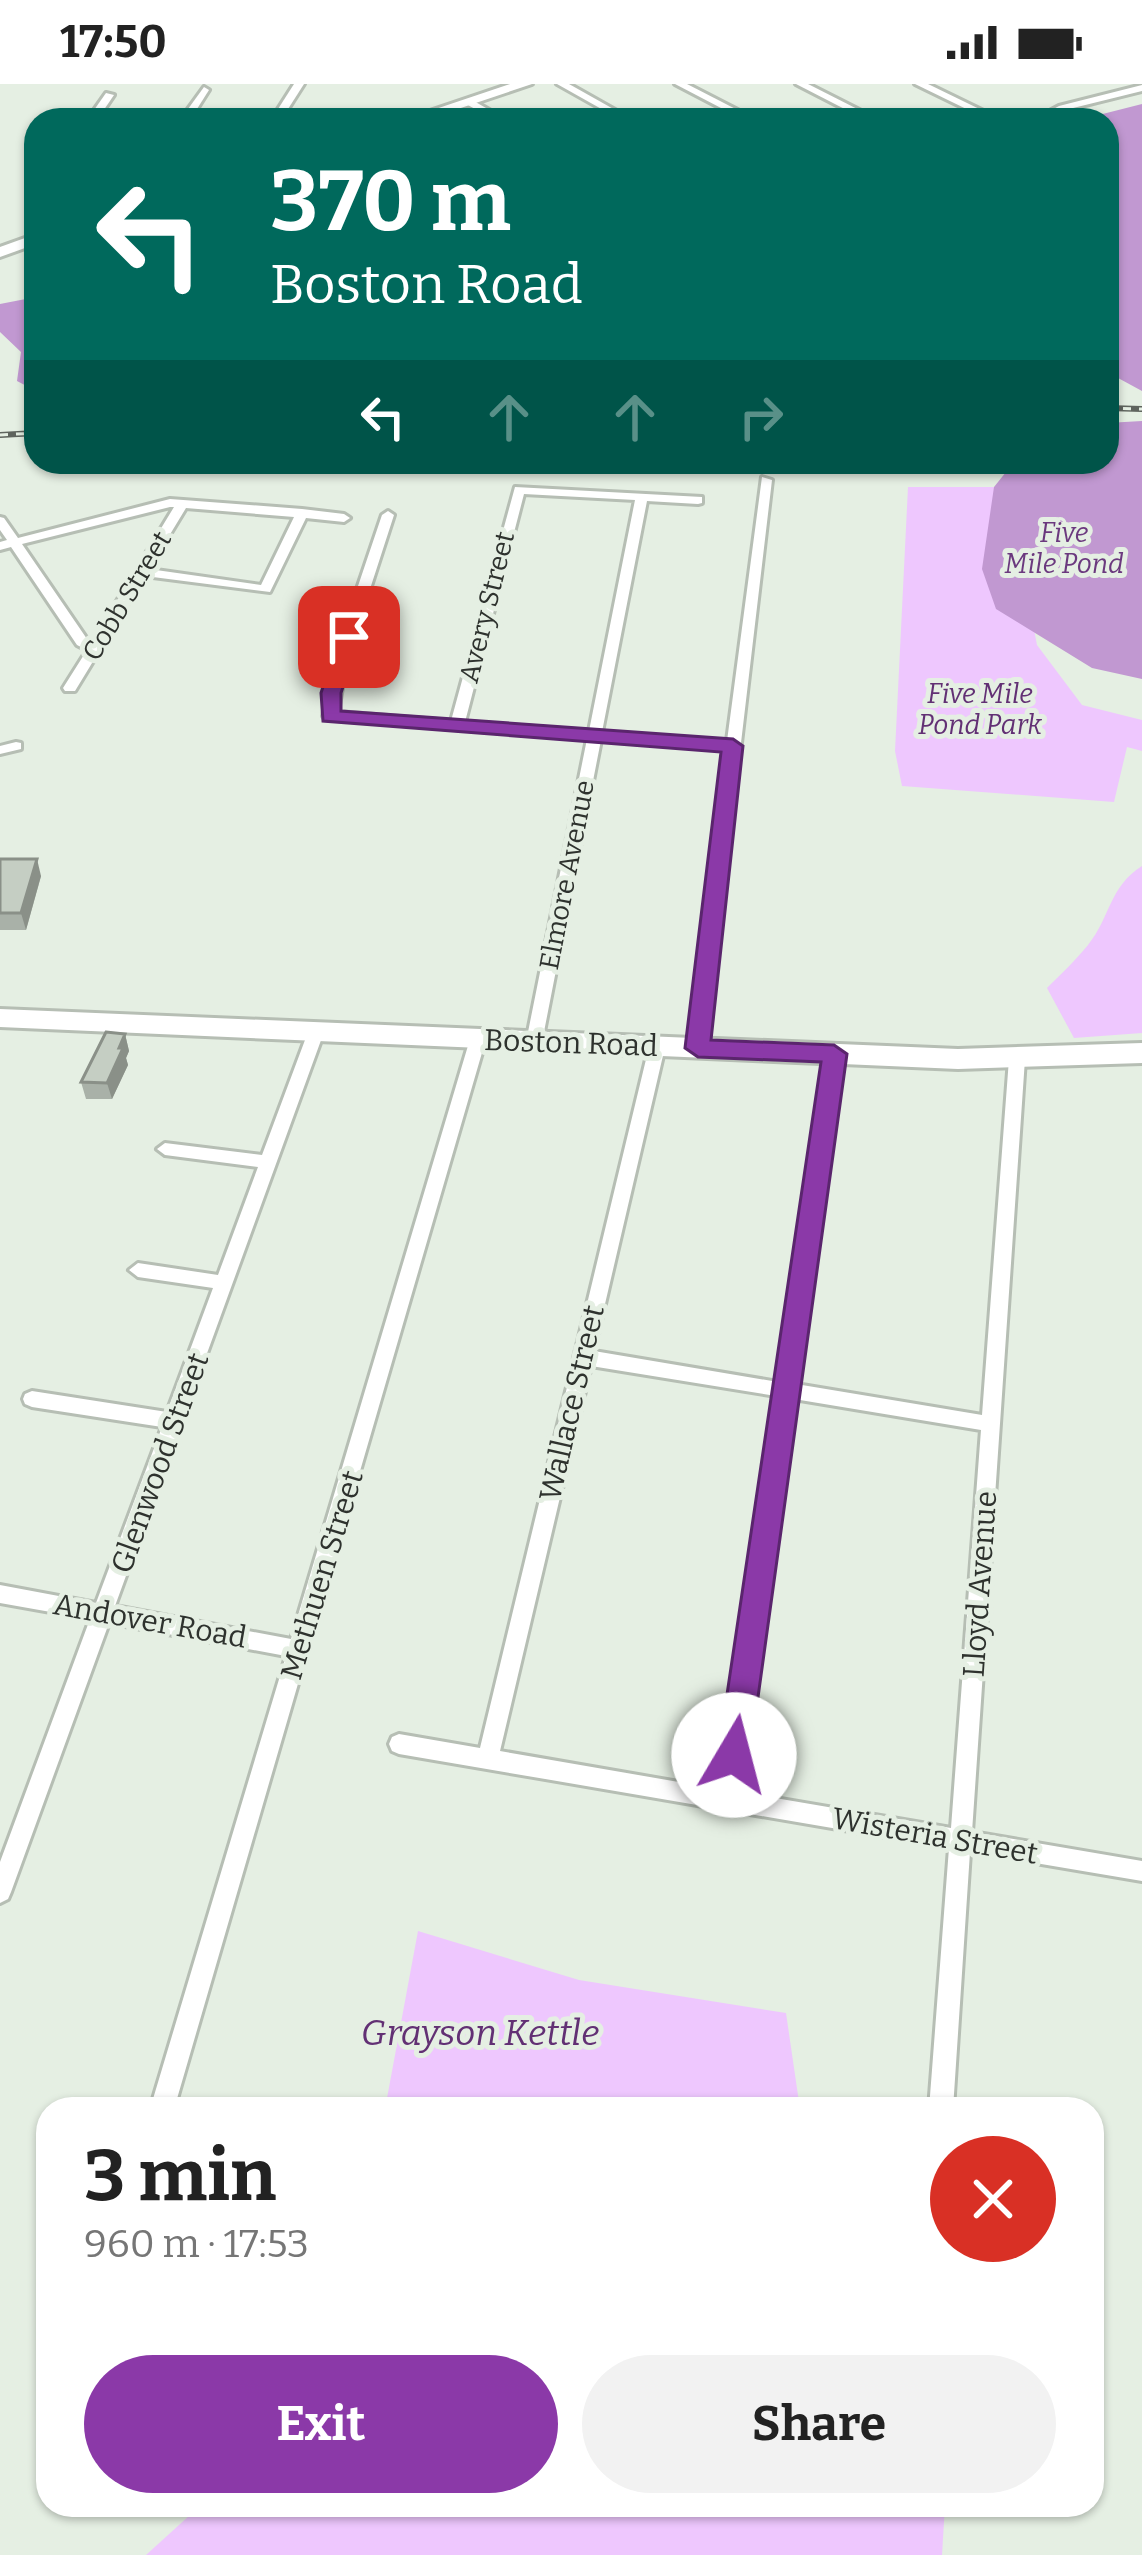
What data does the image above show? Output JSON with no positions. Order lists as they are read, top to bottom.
{
  "streets": {
    "main road": ["Boston Road"],
    "street": [
      "Cobb Street",
      "Avery Street",
      "Elmore Avenue",
      "Wallace Street",
      "Glenwood Street",
      "Methuen Street",
      "Lloyd Avenue",
      "Andover Road",
      "Wisteria Street"
    ]
  },
  "crossings": [
    ["Avery Street", "Elmore Avenue"],
    ["Elmore Avenue", "Boston Road"],
    ["Boston Road", "Wallace Street"],
    ["Boston Road", "Glenwood Street"],
    ["Boston Road", "Methuen Street"],
    ["Boston Road", "Lloyd Avenue"],
    ["Wallace Street", "Wisteria Street"],
    ["Glenwood Street", "Andover Road"],
    ["Methuen Street", "Andover Road"],
    ["Lloyd Avenue", "Wisteria Street"]
  ],
  "water": ["Five Mile Pond"],
  "parks": ["Five Mile Pond Park", "Grayson Kettle"],
  "page": {
    "status": "17:50",
    "turn": ["370 m", "Boston Road"],
    "heading": ["3 min", "960 m · 17:53"],
    "buttons": ["Exit", "Share"]
  }
}
